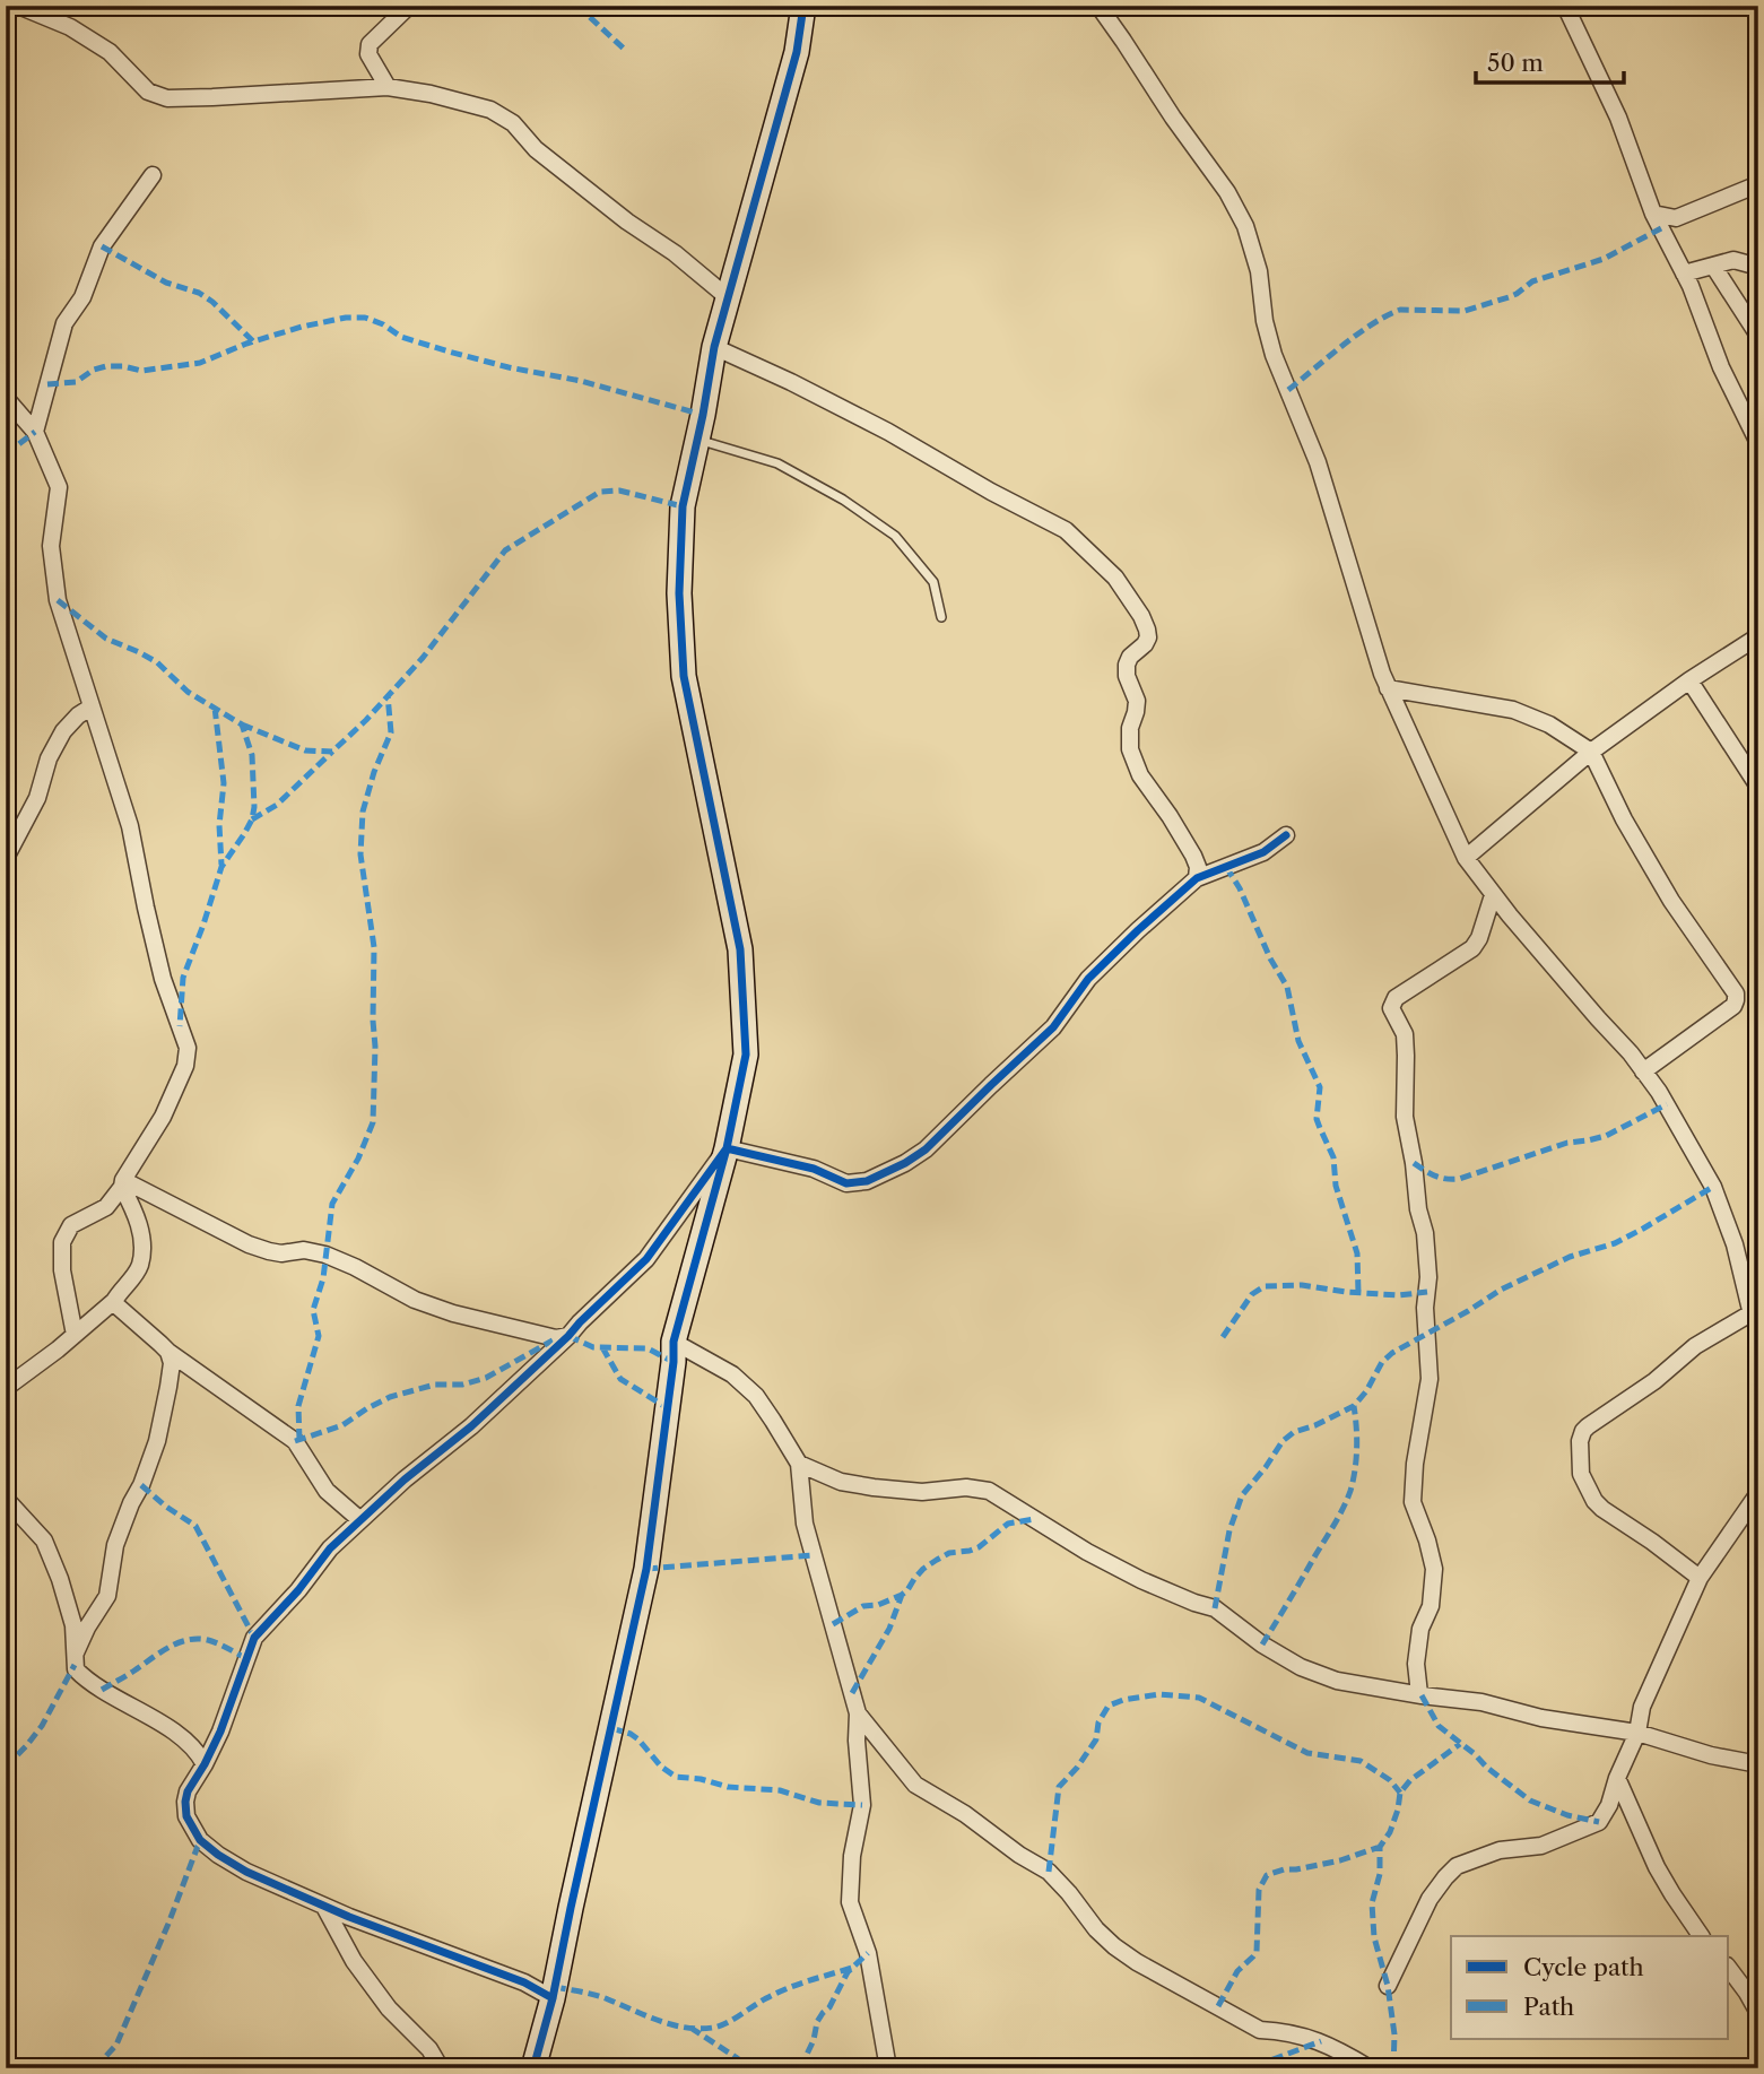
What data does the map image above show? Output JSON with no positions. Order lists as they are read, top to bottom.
{
  "legend": ["Cycle path", "Path"],
  "scale_bar": "50 m"
}
